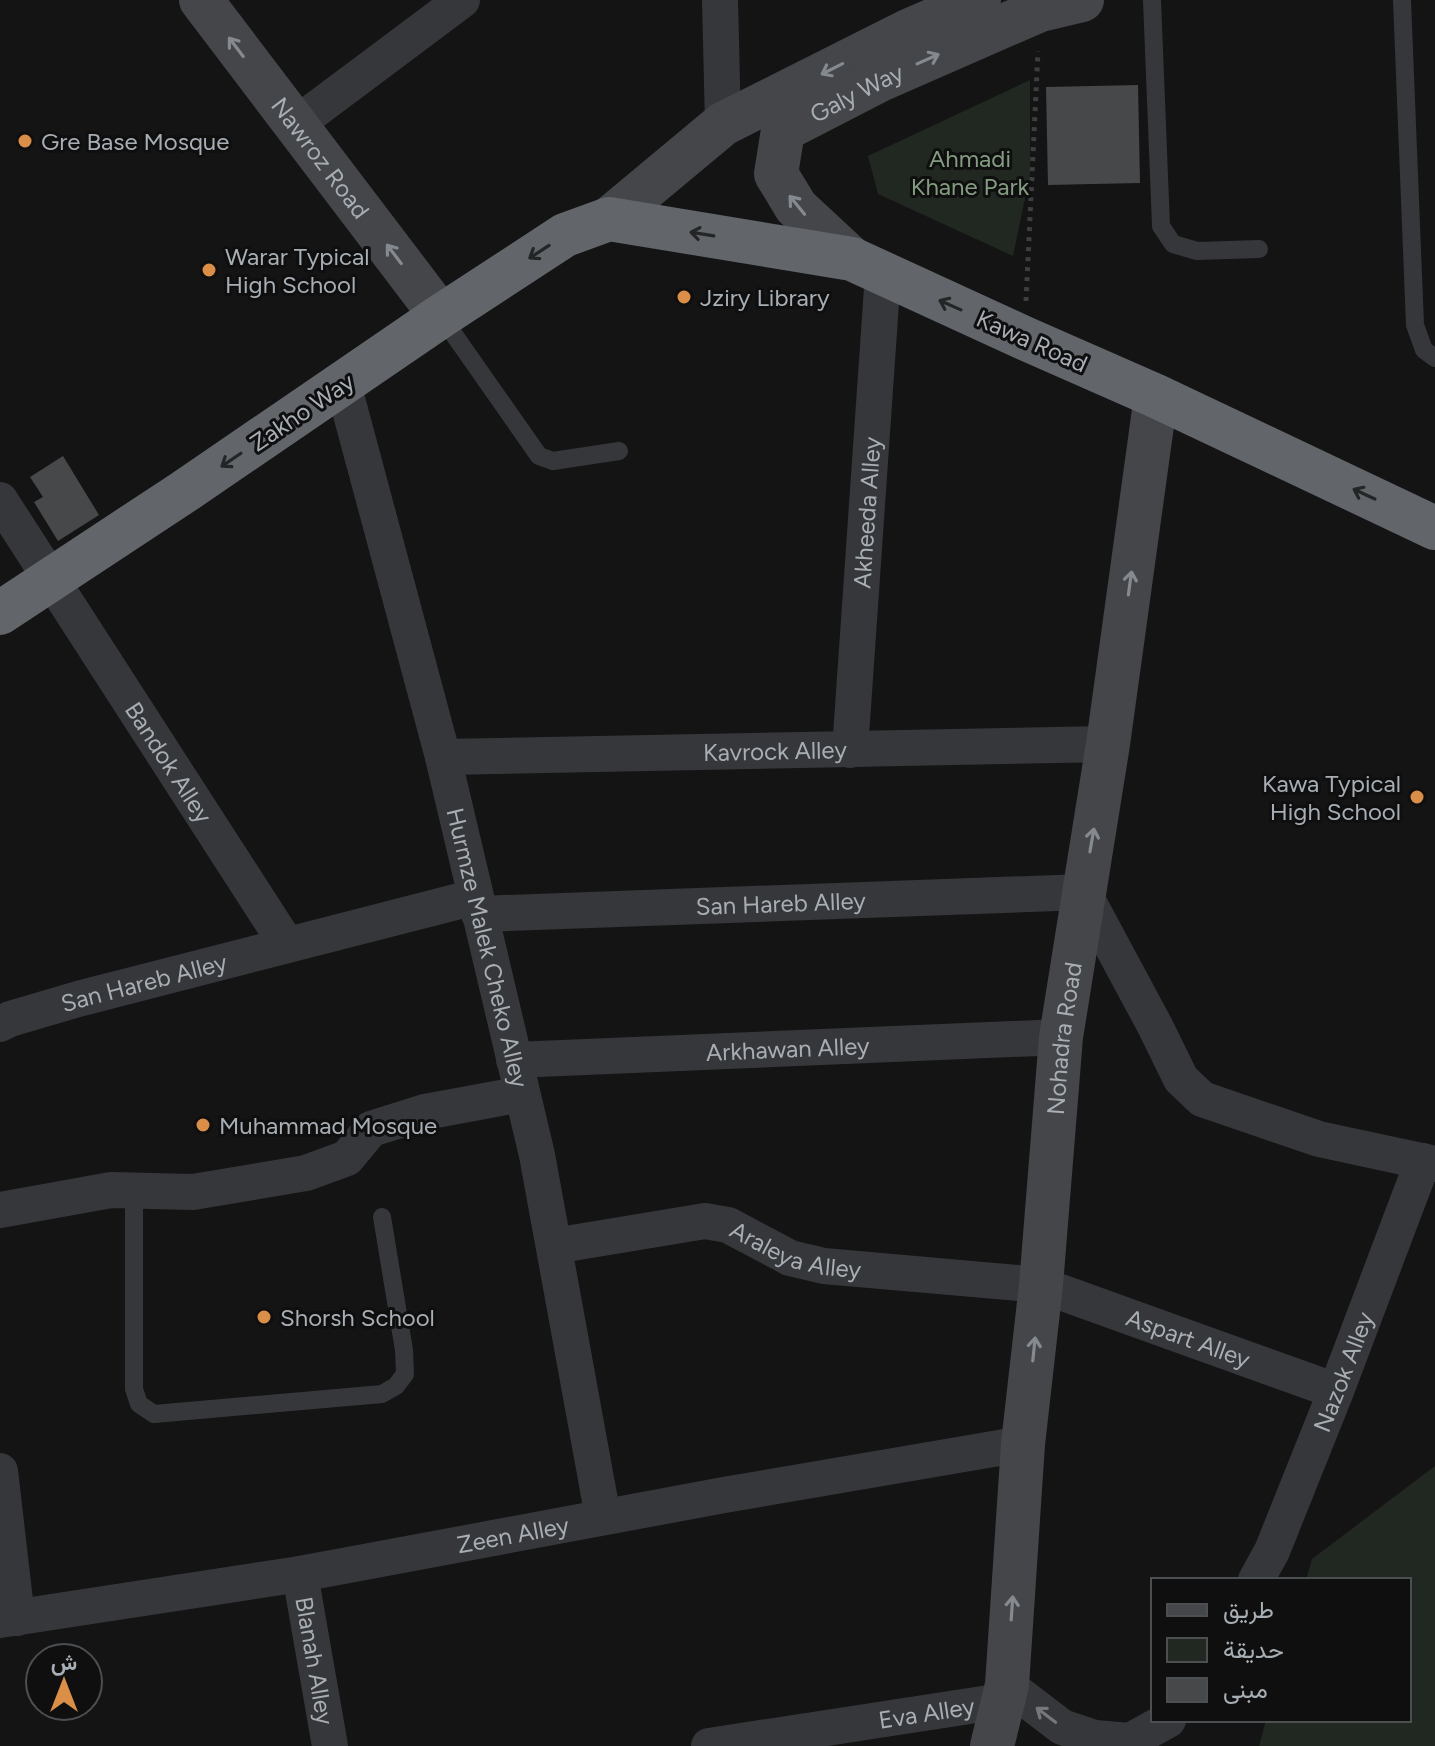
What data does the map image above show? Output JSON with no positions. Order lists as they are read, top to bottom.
{
  "streets": {
    "highway": ["Kawa Road", "Zakho Way"],
    "street": [
      "Galy Way",
      "Nawroz Road",
      "Akheeda Alley",
      "Kavrock Alley",
      "Bandok Alley",
      "San Hareb Alley",
      "Hurmze Malek Cheko Alley",
      "Nohadra Road",
      "Arkhawan Alley",
      "Araleya Alley",
      "Aspart Alley",
      "Nazok Alley",
      "Zeen Alley",
      "Blanah Alley",
      "Eva Alley"
    ]
  },
  "crossings": [
    ["Galy Way", "Kawa Road"],
    ["Galy Way", "Zakho Way"],
    ["Galy Way", "Akheeda Alley"],
    ["Nawroz Road", "Zakho Way"],
    ["Kawa Road", "Zakho Way"],
    ["Kawa Road", "Akheeda Alley"],
    ["Kawa Road", "Nohadra Road"],
    ["Zakho Way", "Bandok Alley"],
    ["Zakho Way", "Hurmze Malek Cheko Alley"],
    ["Akheeda Alley", "Kavrock Alley"],
    ["Kavrock Alley", "Hurmze Malek Cheko Alley"],
    ["Kavrock Alley", "Nohadra Road"],
    ["Bandok Alley", "San Hareb Alley"],
    ["San Hareb Alley", "Hurmze Malek Cheko Alley"],
    ["San Hareb Alley", "Nohadra Road"],
    ["Hurmze Malek Cheko Alley", "Arkhawan Alley"],
    ["Hurmze Malek Cheko Alley", "Araleya Alley"],
    ["Hurmze Malek Cheko Alley", "Zeen Alley"],
    ["Nohadra Road", "Arkhawan Alley"],
    ["Nohadra Road", "Araleya Alley"],
    ["Nohadra Road", "Aspart Alley"],
    ["Nohadra Road", "Zeen Alley"],
    ["Nohadra Road", "Eva Alley"],
    ["Araleya Alley", "Aspart Alley"],
    ["Aspart Alley", "Nazok Alley"],
    ["Zeen Alley", "Blanah Alley"]
  ],
  "one_way": [
    "Nawroz Road",
    "Kawa Road",
    "Zakho Way",
    "Nohadra Road"
  ],
  "parks": ["Ahmadi Khane Park"],
  "places": [
    "Gre Base Mosque",
    "Warar Typical High School",
    "Jziry Library",
    "Kawa Typical High School",
    "Muhammad Mosque",
    "Shorsh School"
  ],
  "legend": ["طريق", "حديقة", "مبنى"],
  "north": "top"
}
